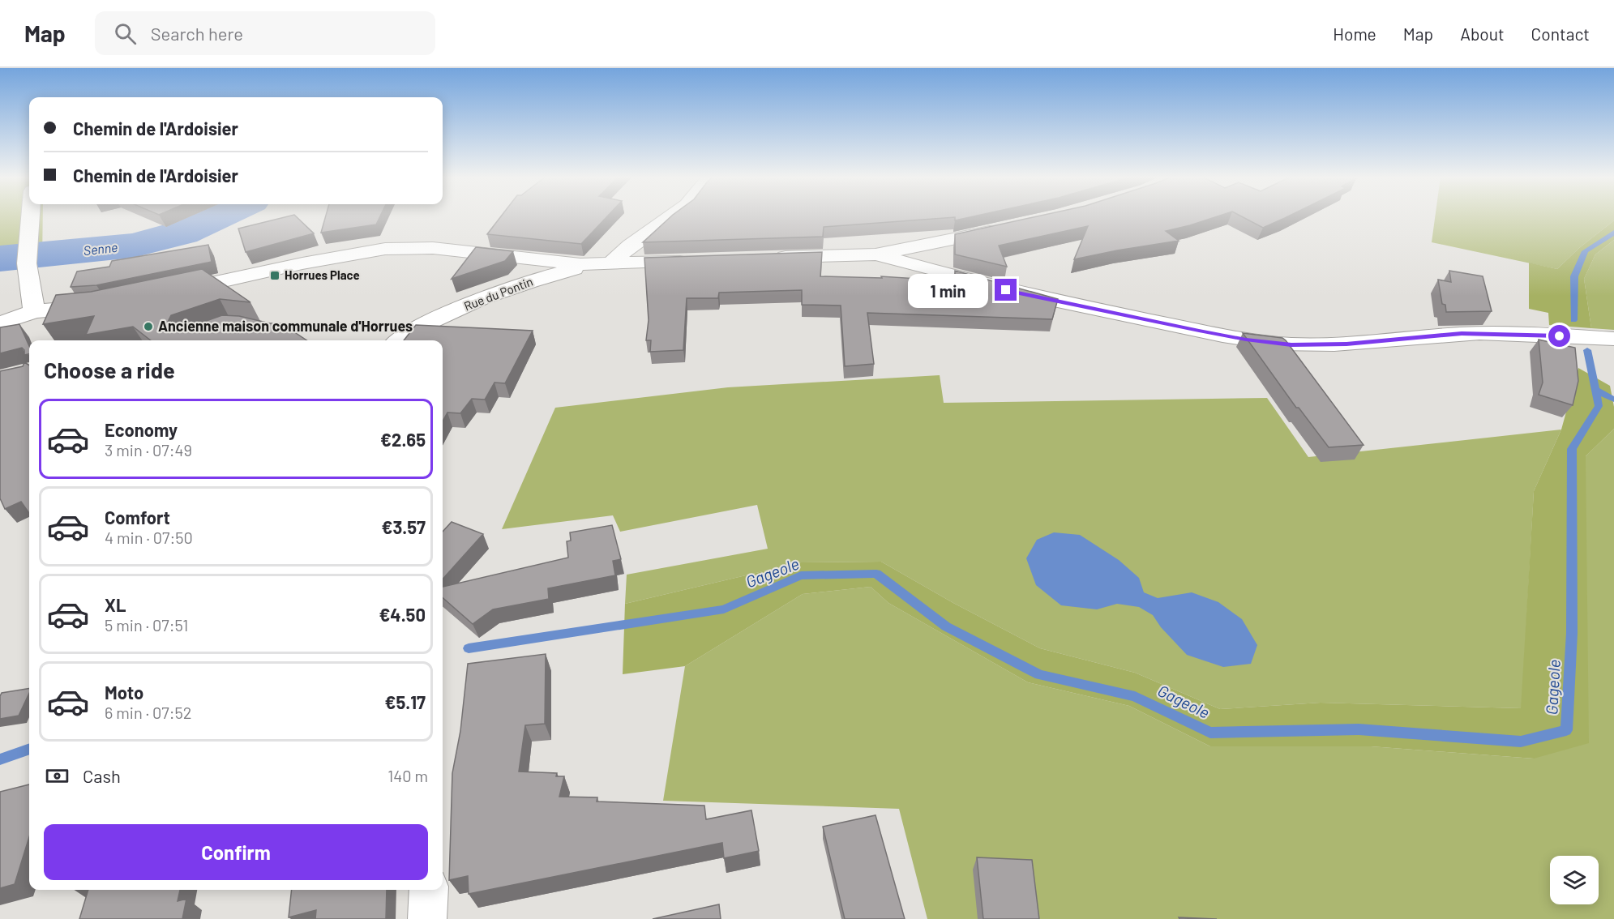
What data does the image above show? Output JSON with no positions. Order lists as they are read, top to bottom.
{
  "streets": {
    "street": ["Rue du Pontin"]
  },
  "water": ["Senne", "Gageole"],
  "places": {
    "transit": ["Horrues Place"],
    "other": ["Ancienne maison communale d'Horrues"]
  },
  "page": {
    "header": "Map",
    "search": "Search here",
    "nav": [
      "Home",
      "Map",
      "About",
      "Contact"
    ],
    "banner": ["Chemin de l'Ardoisier", "Chemin de l'Ardoisier"],
    "bubble": "1 min",
    "heading": "Choose a ride",
    "list": [
      {
        "name": "Economy",
        "note": "3 min · 07:49",
        "value": "€2.65"
      },
      {
        "name": "Comfort",
        "note": "4 min · 07:50",
        "value": "€3.57"
      },
      {
        "name": "XL",
        "note": "5 min · 07:51",
        "value": "€4.50"
      },
      {
        "name": "Moto",
        "note": "6 min · 07:52",
        "value": "€5.17"
      }
    ],
    "pay": ["Cash", "140 m"],
    "buttons": "Confirm"
  }
}
